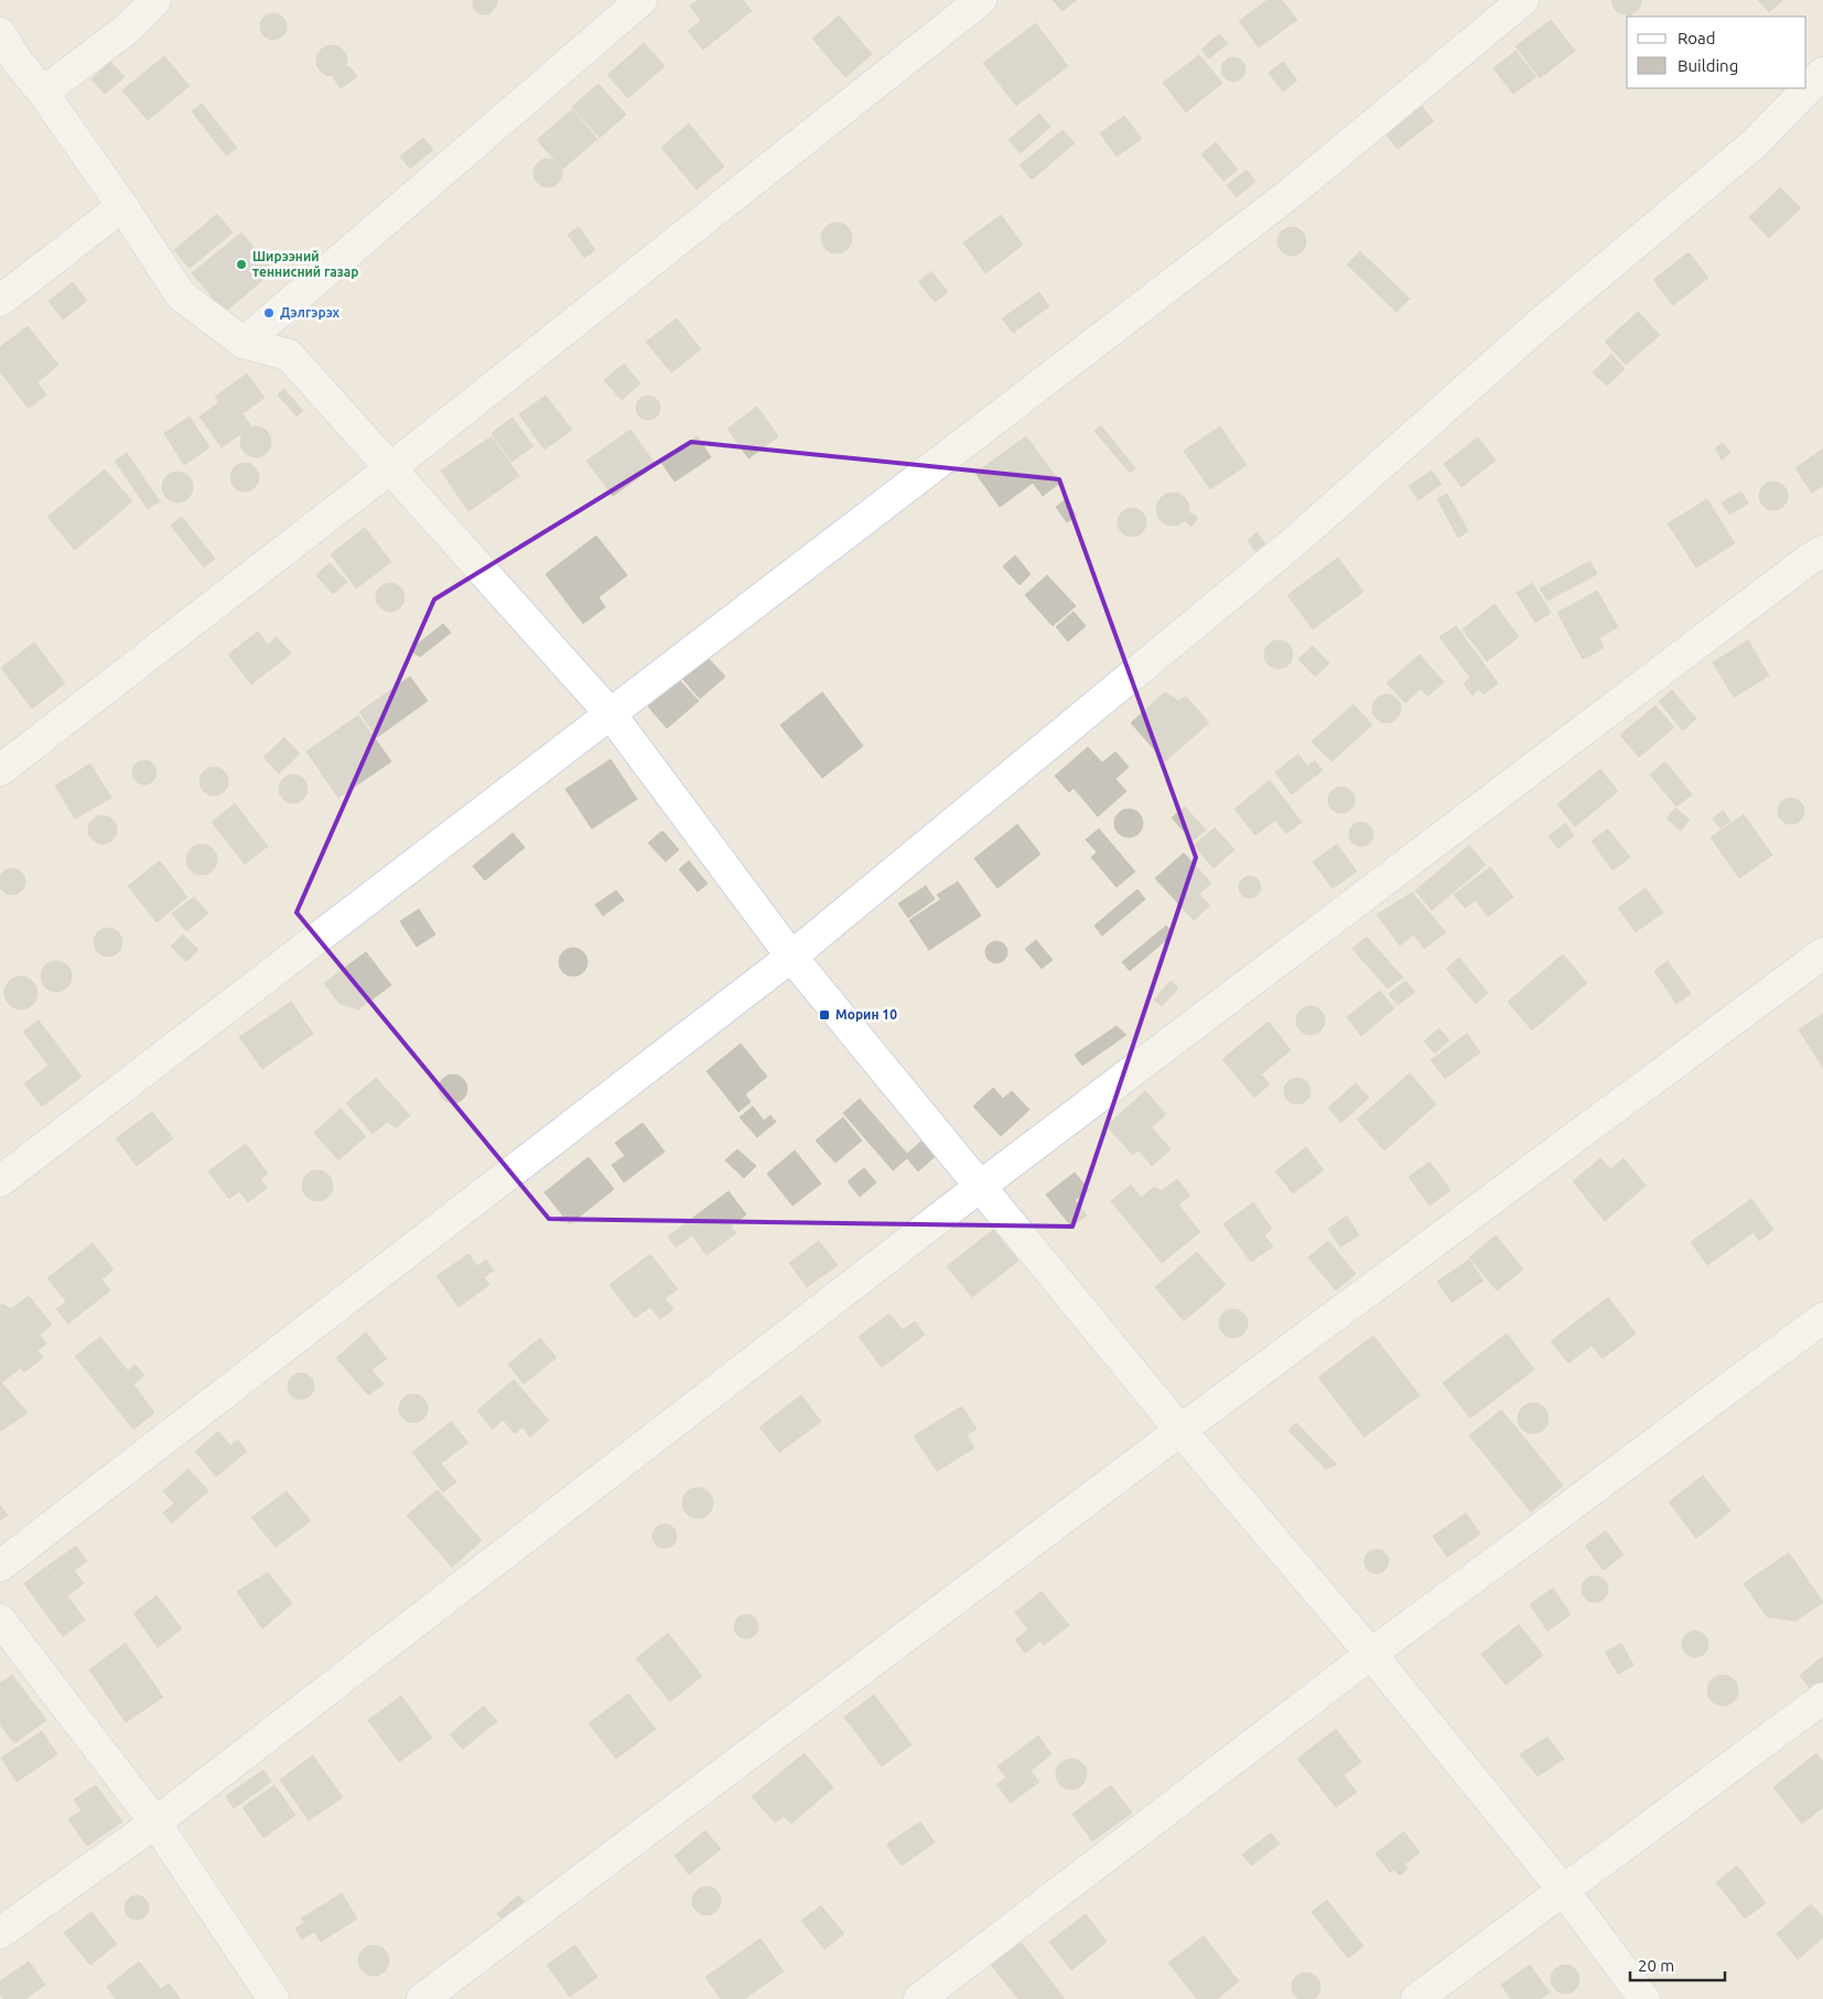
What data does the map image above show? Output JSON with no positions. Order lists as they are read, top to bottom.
{
  "places": {
    "other": ["Ширээний теннисний газар", "Дэлгэрэх"],
    "transit": ["Морин 10"]
  },
  "legend": ["Road", "Building"],
  "scale_bar": "20 m"
}
